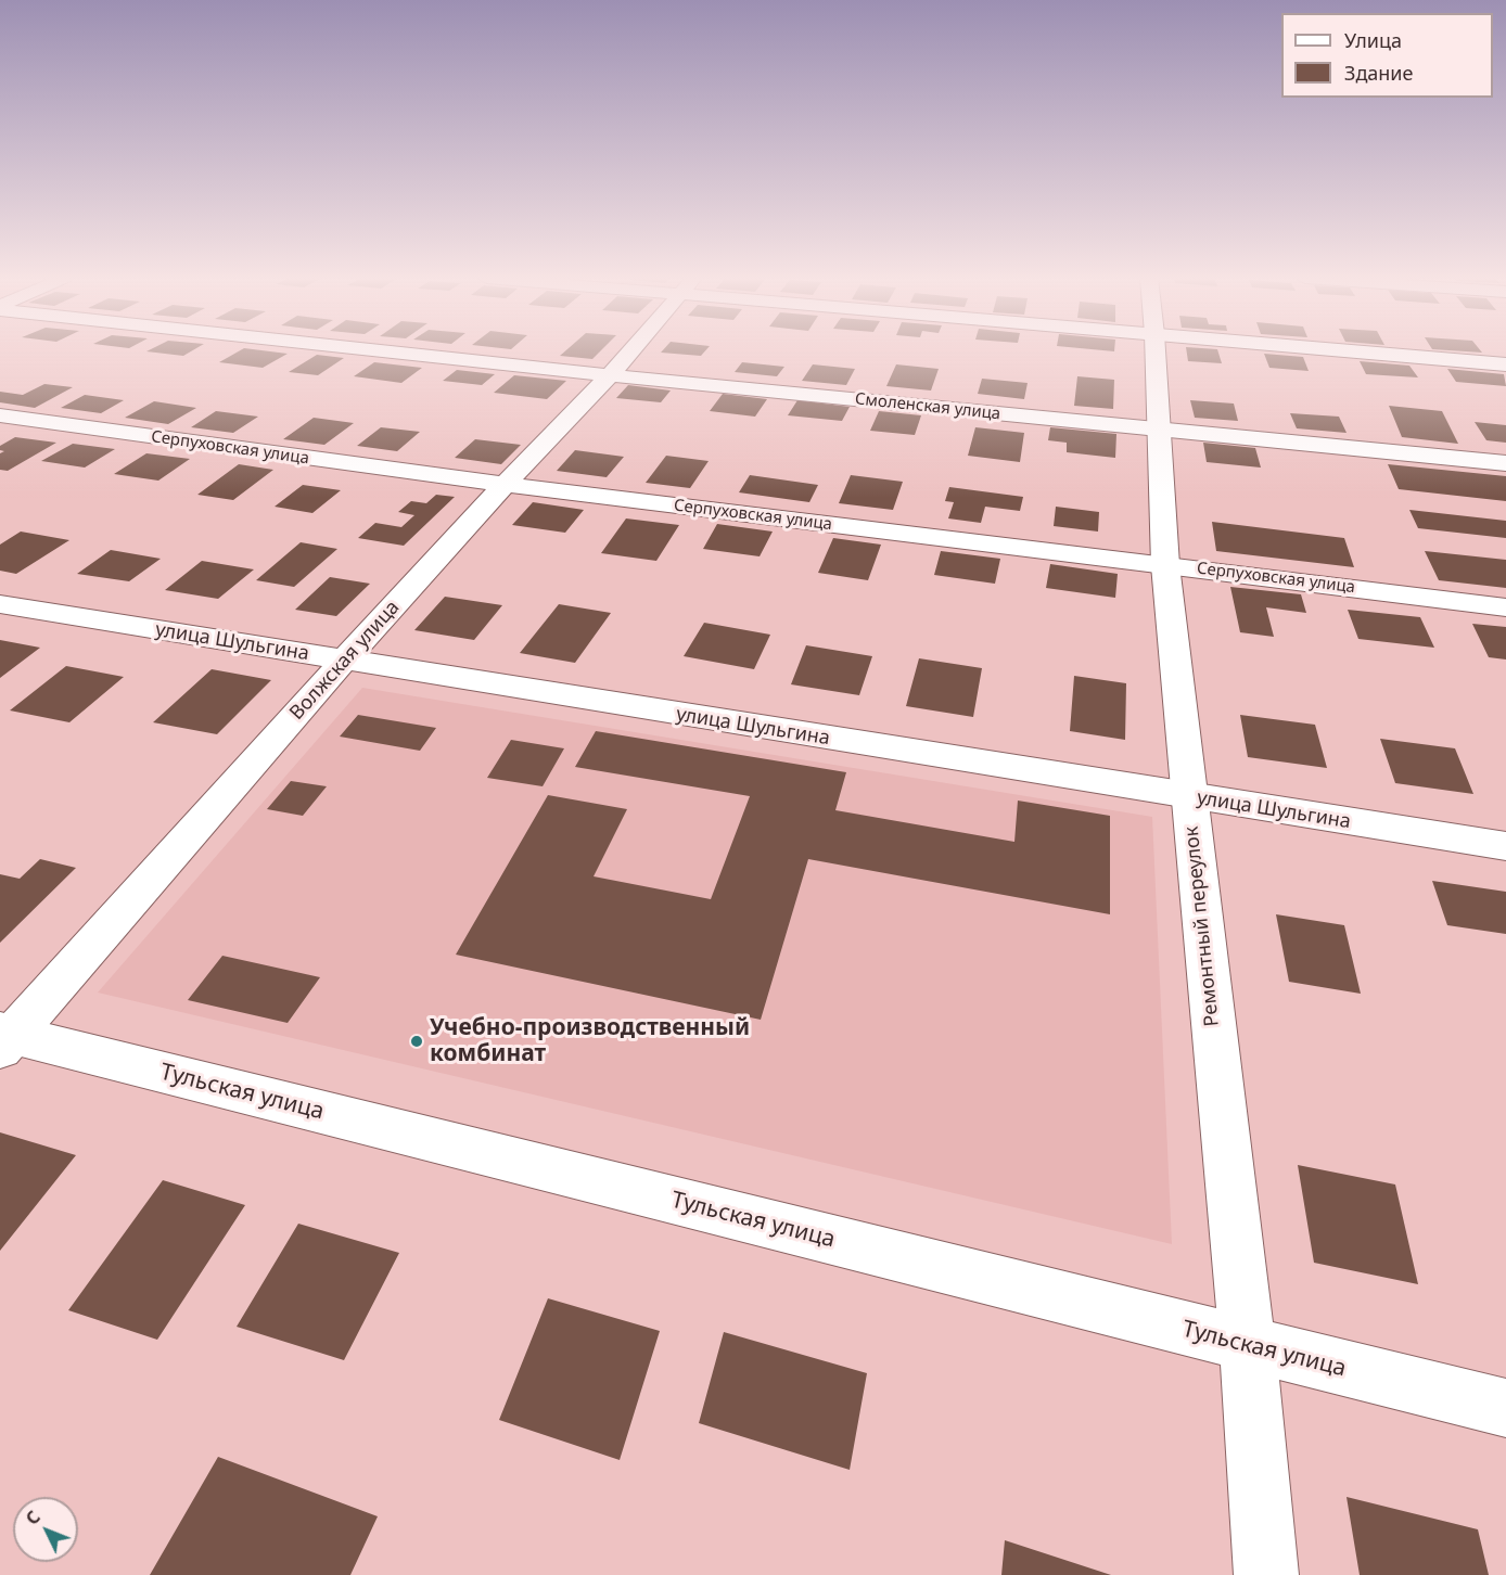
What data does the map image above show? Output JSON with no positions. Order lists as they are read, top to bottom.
{
  "streets": {
    "street": [
      "Смоленская улица",
      "Серпуховская улица",
      "улица Шульгина",
      "Волжская улица",
      "Ремонтный переулок",
      "Тульская улица"
    ]
  },
  "crossings": [
    ["Смоленская улица", "Волжская улица"],
    ["Смоленская улица", "Ремонтный переулок"],
    ["Серпуховская улица", "Волжская улица"],
    ["Серпуховская улица", "Ремонтный переулок"],
    ["улица Шульгина", "Волжская улица"],
    ["улица Шульгина", "Ремонтный переулок"],
    ["Волжская улица", "Тульская улица"],
    ["Ремонтный переулок", "Тульская улица"]
  ],
  "places": ["Учебно-производственный комбинат"],
  "legend": ["Улица", "Здание"],
  "north": "top left"
}
